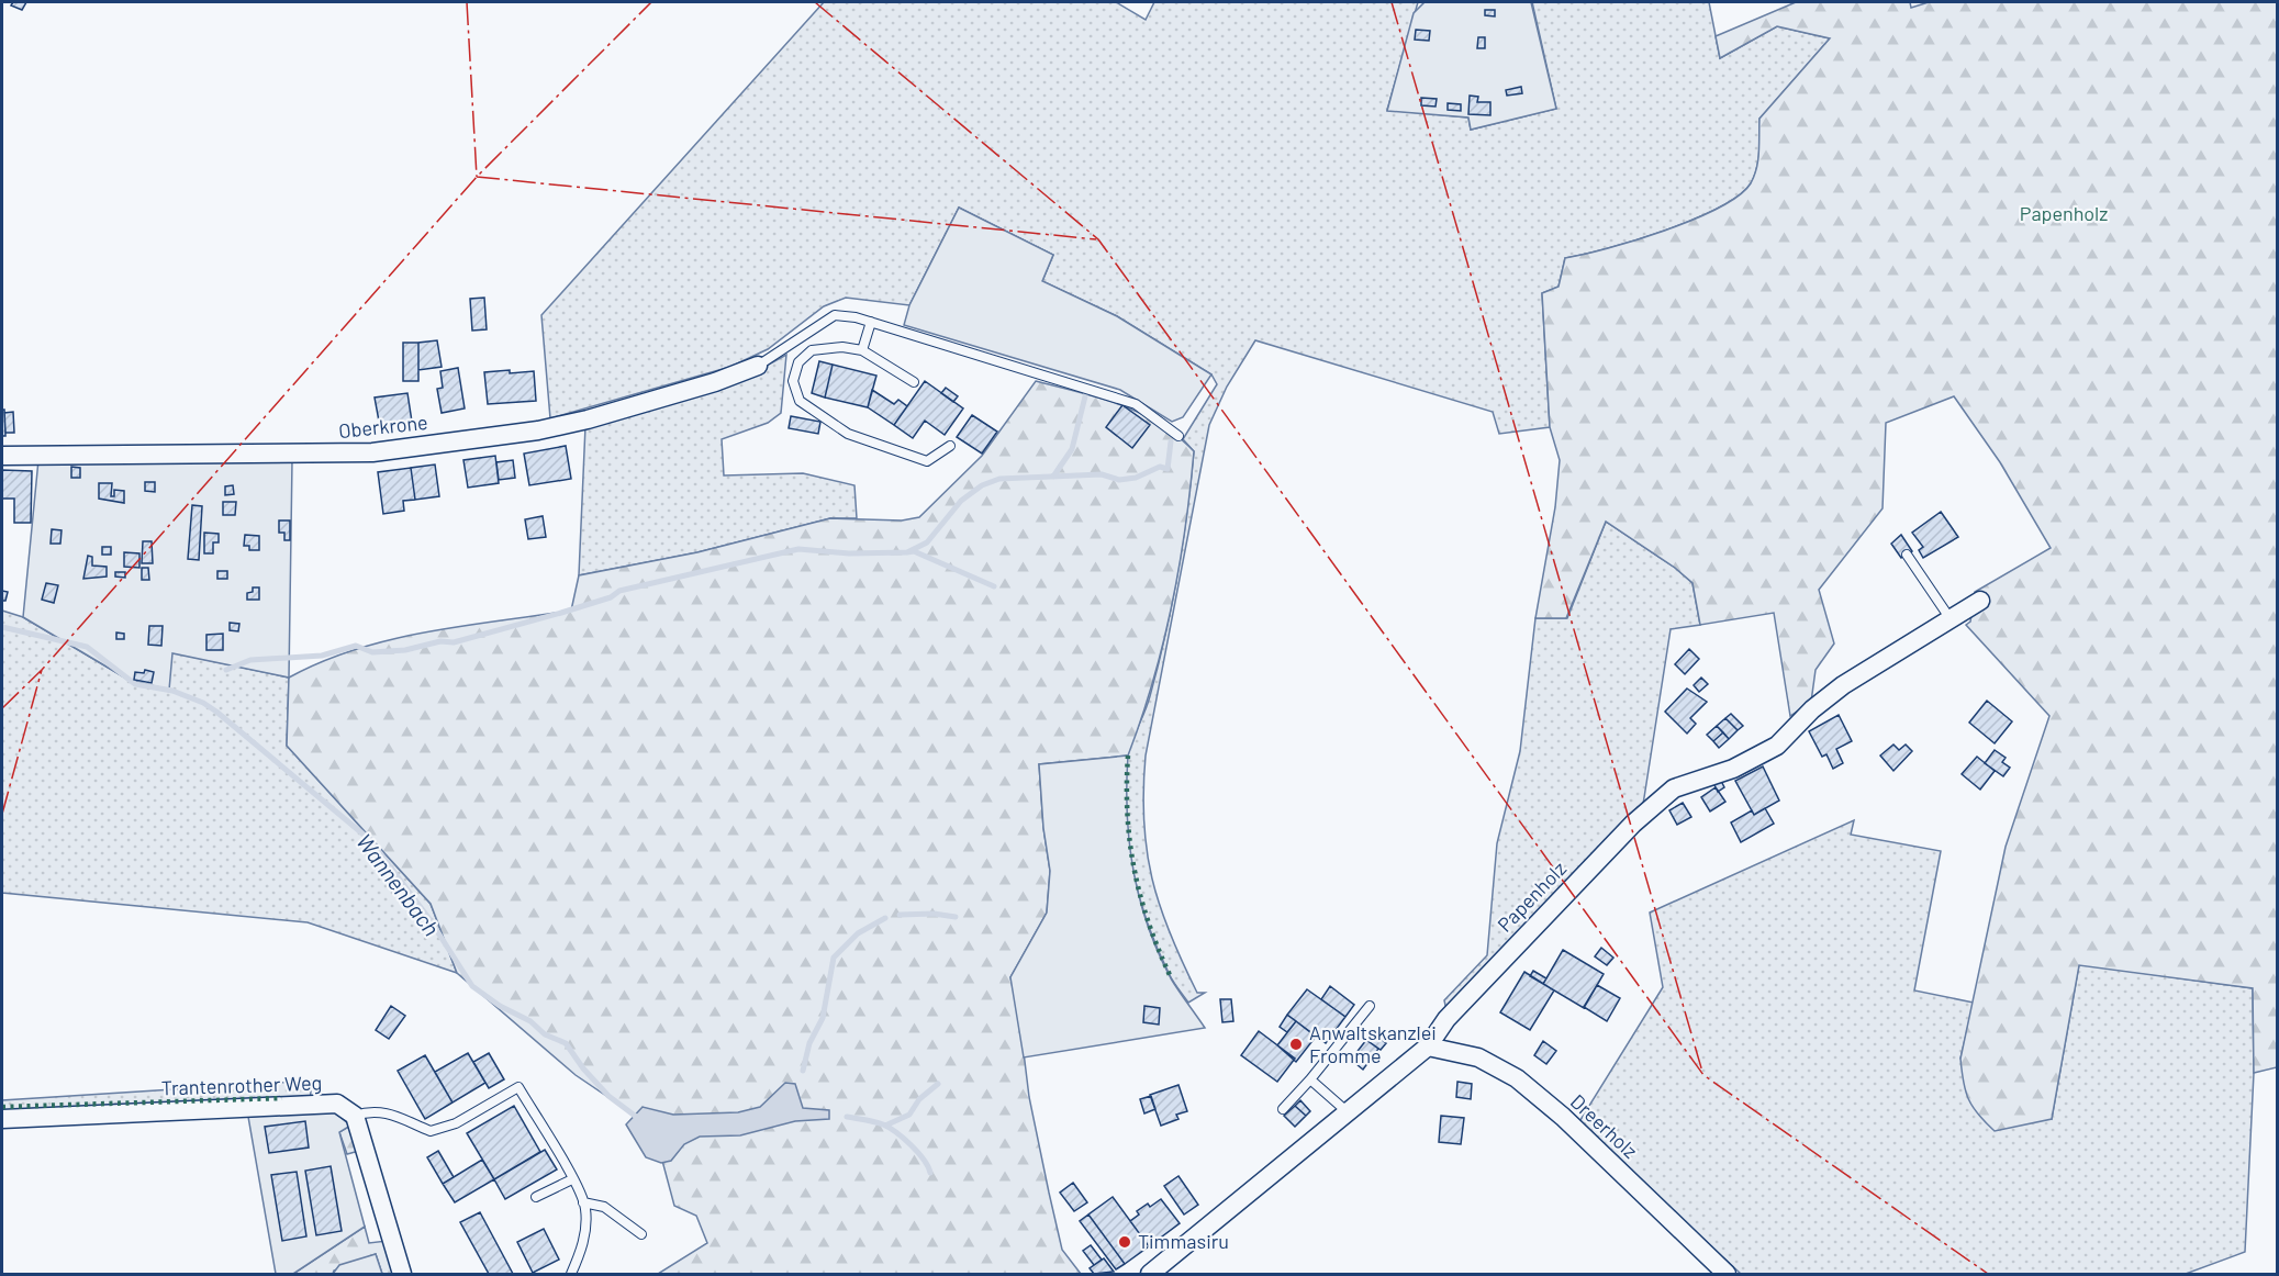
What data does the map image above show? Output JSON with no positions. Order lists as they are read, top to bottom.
{
  "streets": {
    "street": [
      "Oberkrone",
      "Papenholz",
      "Trantenrother Weg",
      "Dreerholz"
    ]
  },
  "crossings": [
    ["Papenholz", "Dreerholz"]
  ],
  "water": ["Wannenbach"],
  "parks": ["Papenholz"],
  "places": ["Anwaltskanzlei Fromme", "Timmasiru"]
}
